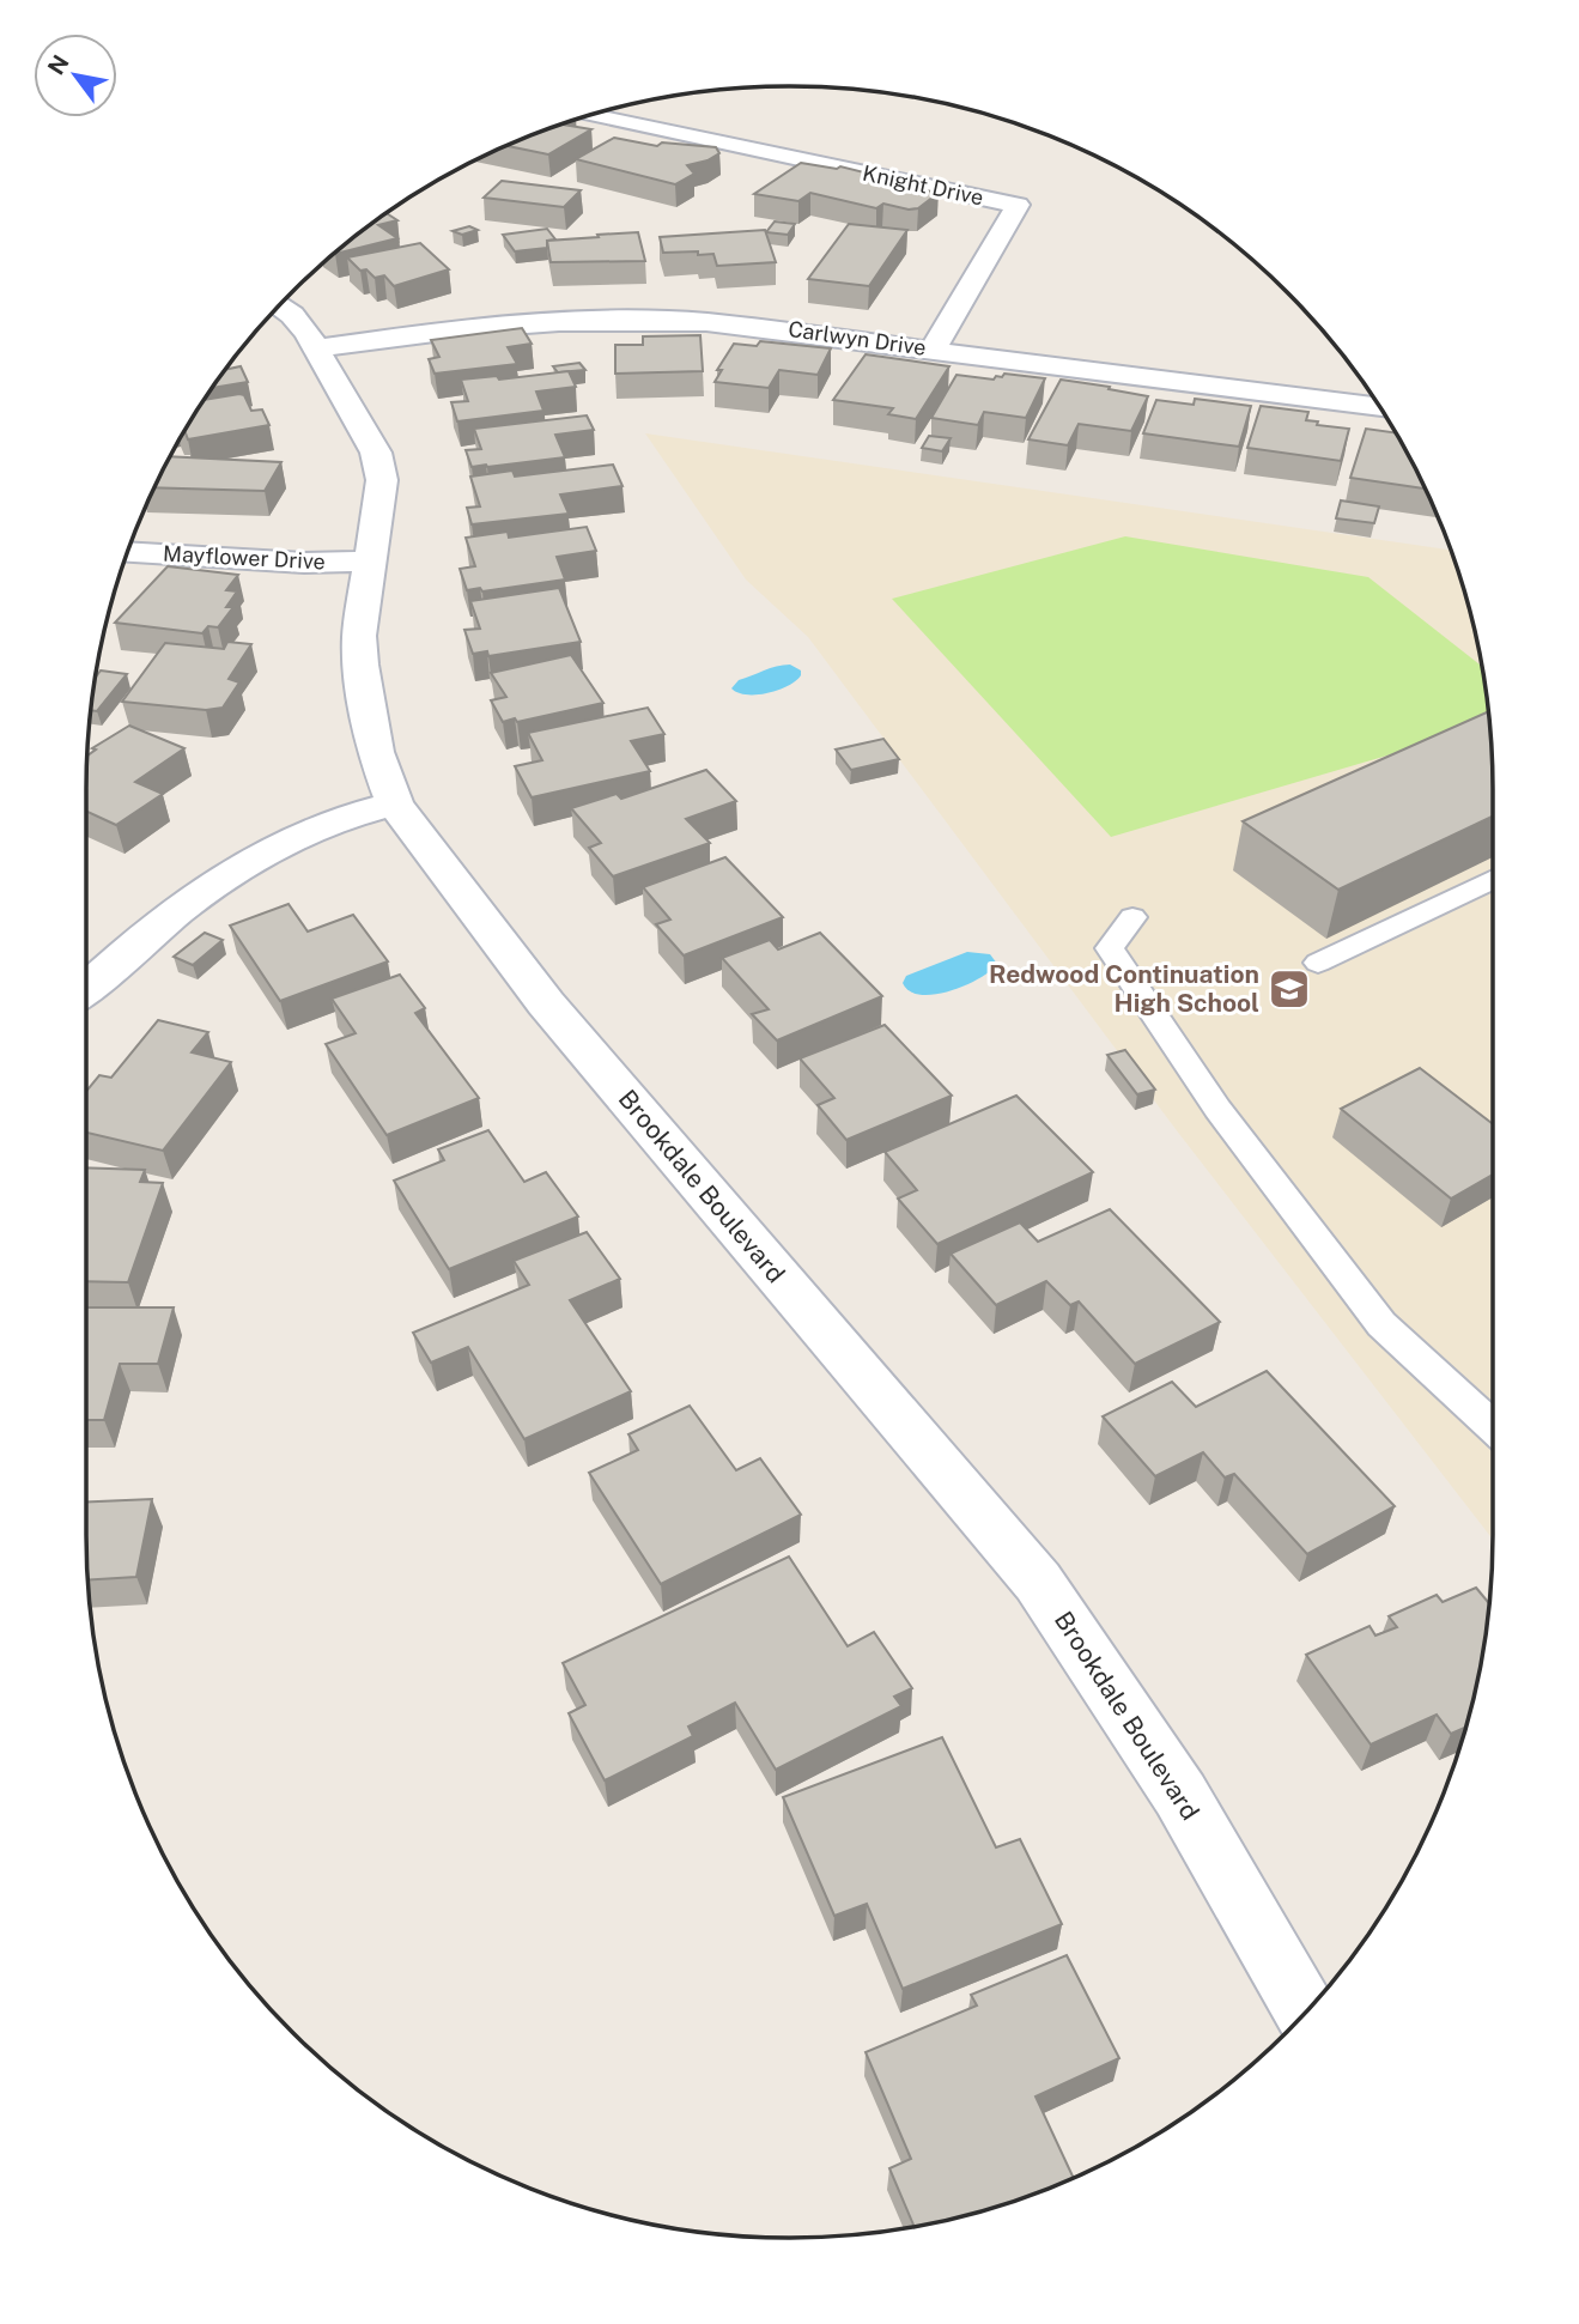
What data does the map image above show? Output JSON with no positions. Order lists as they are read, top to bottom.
{
  "streets": {
    "street": [
      "Knight Drive",
      "Carlwyn Drive",
      "Mayflower Drive",
      "Brookdale Boulevard"
    ]
  },
  "crossings": [
    ["Knight Drive", "Carlwyn Drive"],
    ["Carlwyn Drive", "Brookdale Boulevard"],
    ["Mayflower Drive", "Brookdale Boulevard"]
  ],
  "places": {
    "school or university": ["Redwood Continuation High School"]
  },
  "north": "top left"
}
